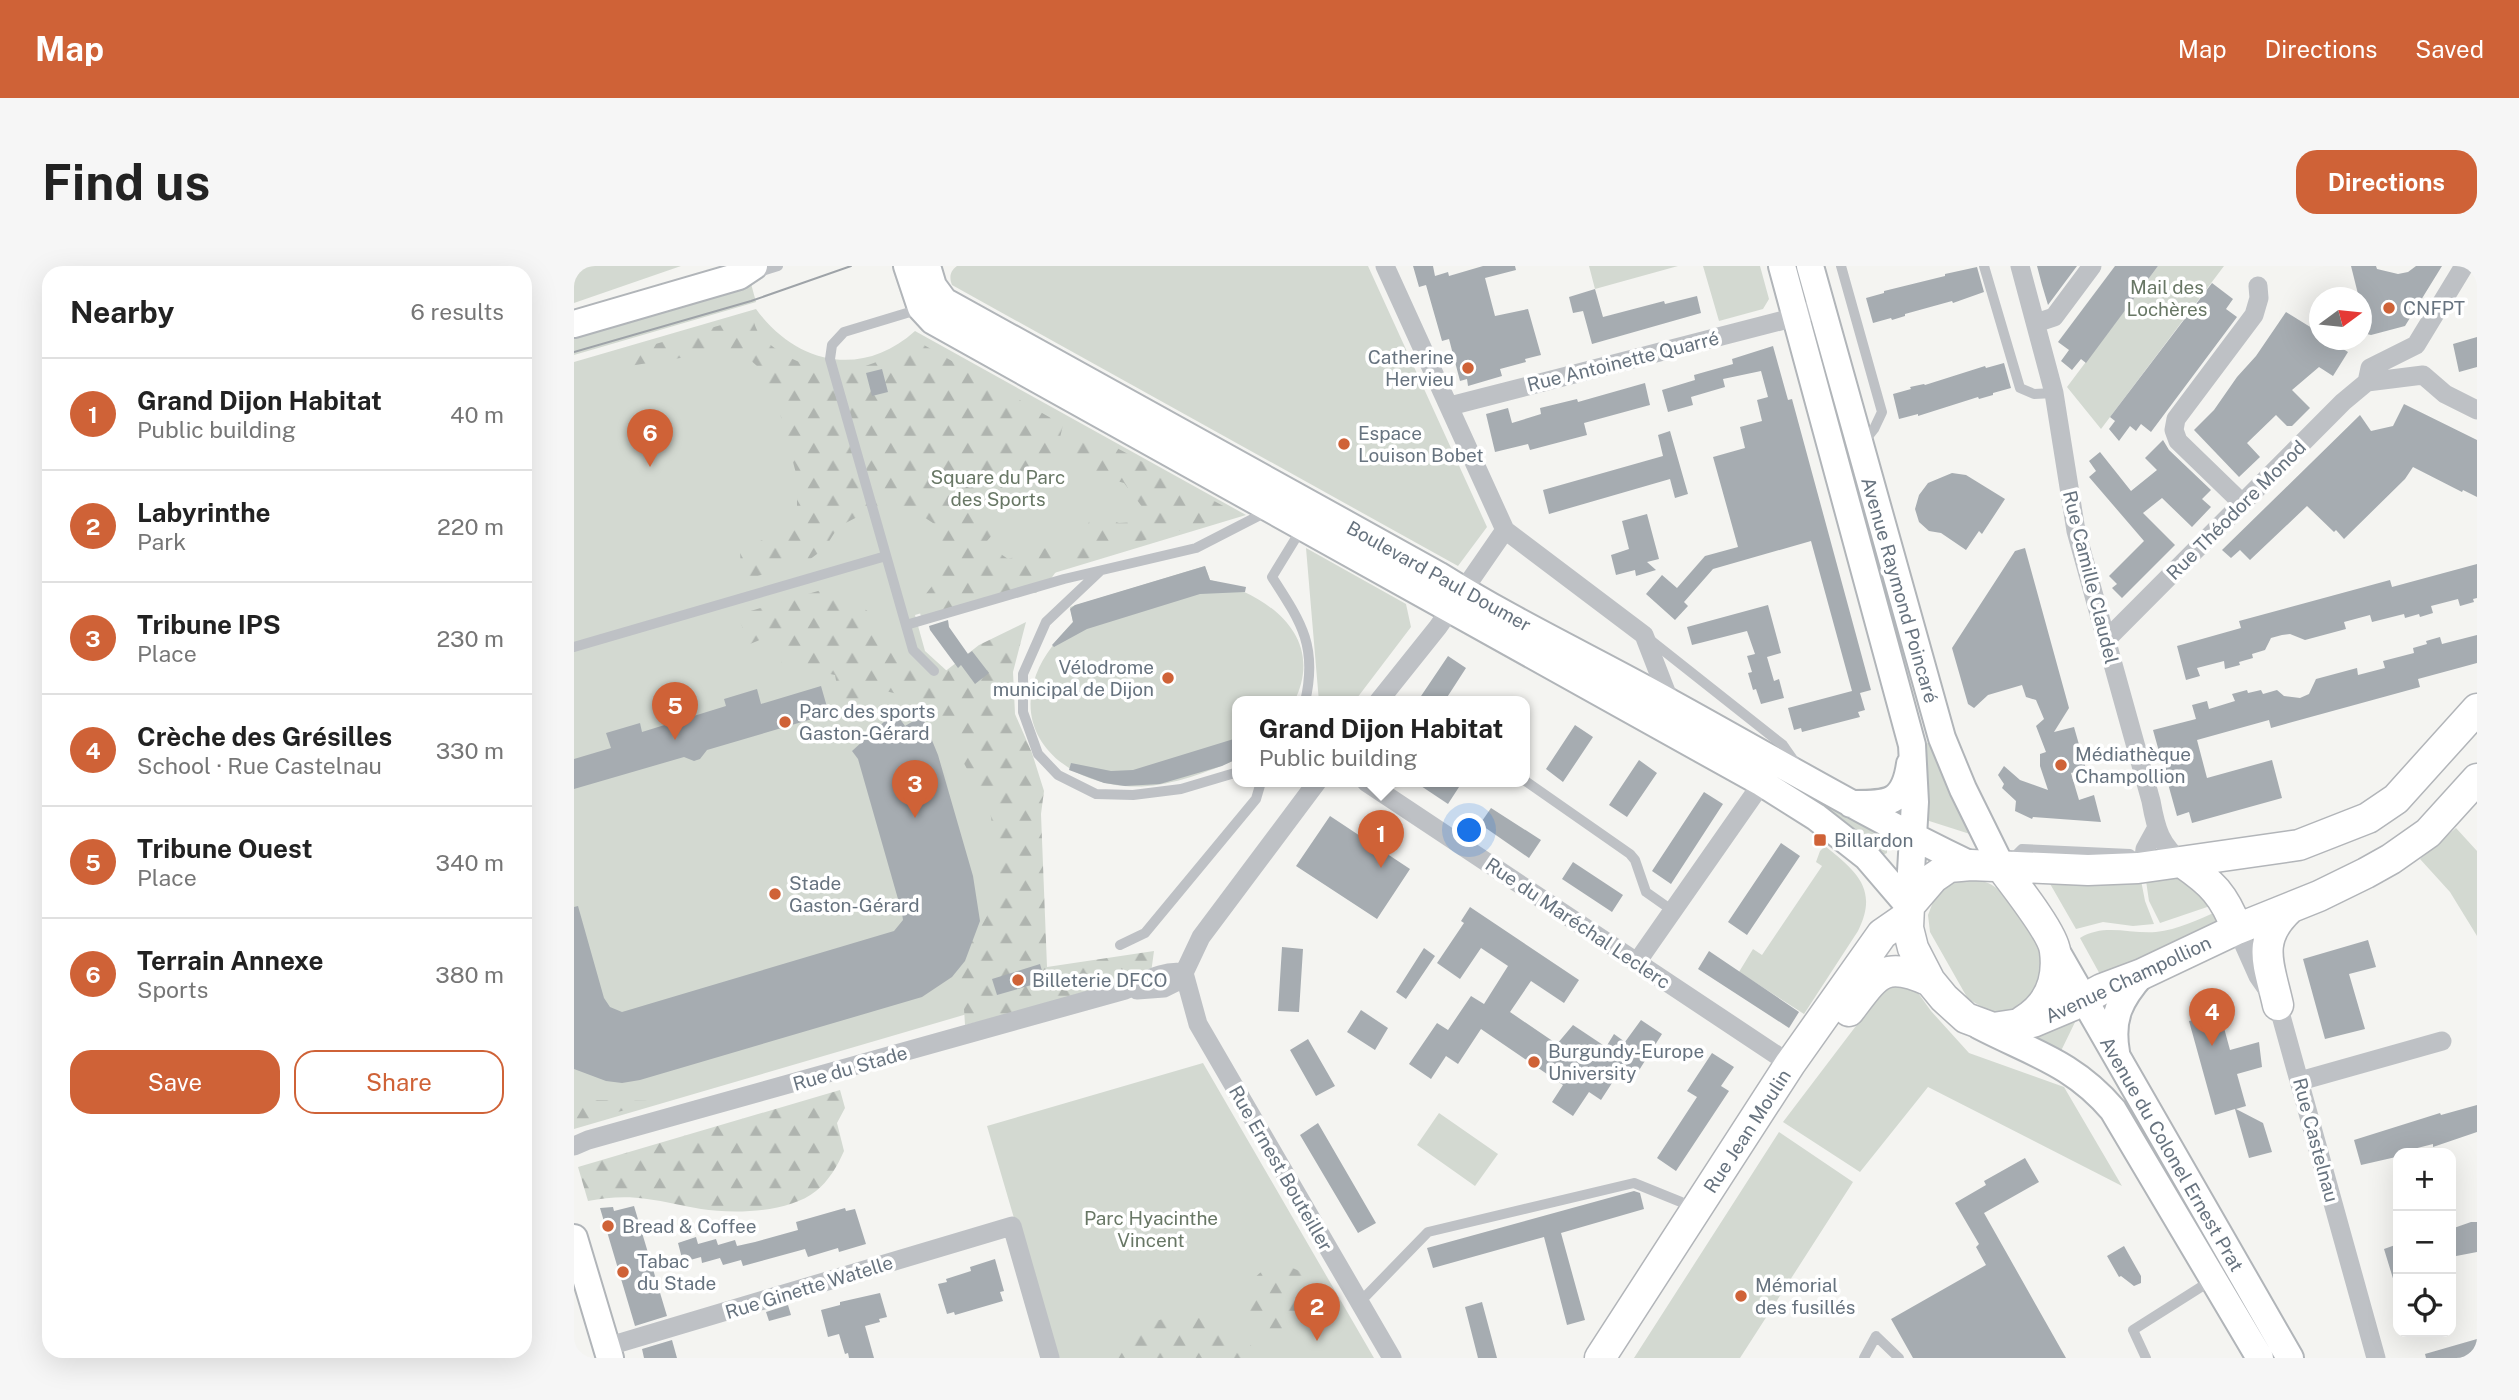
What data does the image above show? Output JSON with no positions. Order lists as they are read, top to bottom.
{
  "streets": {
    "main road": [
      "Boulevard Paul Doumer",
      "Avenue Raymond Poincaré",
      "Avenue Champollion",
      "Rue Jean Moulin",
      "Avenue du Colonel Ernest Prat"
    ],
    "street": [
      "Rue Antoinette Quarré",
      "Rue Théodore Monod",
      "Rue Camille Claudel",
      "Rue du Maréchal Leclerc",
      "Rue du Stade",
      "Rue Castelnau",
      "Rue Ernest Bouteiller",
      "Rue Ginette Watelle"
    ]
  },
  "crossings": [
    ["Rue Antoinette Quarré", "Avenue Raymond Poincaré"],
    ["Rue Théodore Monod", "Rue Camille Claudel"],
    ["Boulevard Paul Doumer", "Avenue Raymond Poincaré"],
    ["Boulevard Paul Doumer", "Avenue Champollion"],
    ["Boulevard Paul Doumer", "Rue Jean Moulin"],
    ["Boulevard Paul Doumer", "Avenue du Colonel Ernest Prat"],
    ["Avenue Raymond Poincaré", "Avenue Champollion"],
    ["Avenue Raymond Poincaré", "Rue Jean Moulin"],
    ["Avenue Raymond Poincaré", "Avenue du Colonel Ernest Prat"],
    ["Rue du Maréchal Leclerc", "Rue Jean Moulin"],
    ["Avenue Champollion", "Rue Jean Moulin"],
    ["Avenue Champollion", "Rue Castelnau"],
    ["Avenue Champollion", "Avenue du Colonel Ernest Prat"],
    ["Rue du Stade", "Rue Ernest Bouteiller"],
    ["Rue Jean Moulin", "Avenue du Colonel Ernest Prat"]
  ],
  "parks": ["Mail des Lochères", "Square du Parc des Sports", "Parc Hyacinthe Vincent"],
  "places": {
    "other": [
      "CNFPT",
      "Catherine Hervieu",
      "Espace Louison Bobet",
      "Vélodrome municipal de Dijon",
      "Parc des sports Gaston-Gérard",
      "Médiathèque Champollion",
      "Stade Gaston-Gérard",
      "Billeterie DFCO",
      "Burgundy-Europe University",
      "Bread & Coffee",
      "Tabac du Stade",
      "Mémorial des fusillés"
    ],
    "transit": ["Billardon"]
  },
  "north": "right",
  "page": {
    "header": "Map",
    "nav": ["Map", "Directions", "Saved"],
    "buttons": [
      "Directions",
      ["Save", "Share"]
    ],
    "title": "Find us",
    "heading": ["Nearby", "6 results"],
    "list": [
      {
        "mark": "1",
        "name": "Grand Dijon Habitat",
        "note": "Public building",
        "value": "40 m"
      },
      {
        "mark": "2",
        "name": "Labyrinthe",
        "note": "Park",
        "value": "220 m"
      },
      {
        "mark": "3",
        "name": "Tribune IPS",
        "note": "Place",
        "value": "230 m"
      },
      {
        "mark": "4",
        "name": "Crèche des Grésilles",
        "note": "School · Rue Castelnau",
        "value": "330 m"
      },
      {
        "mark": "5",
        "name": "Tribune Ouest",
        "note": "Place",
        "value": "340 m"
      },
      {
        "mark": "6",
        "name": "Terrain Annexe",
        "note": "Sports",
        "value": "380 m"
      }
    ],
    "pins": [
      "6",
      "5",
      "3",
      "1",
      "4",
      "2"
    ],
    "popup": ["Grand Dijon Habitat", "Public building"],
    "map_buttons": ["+", "−"]
  }
}
